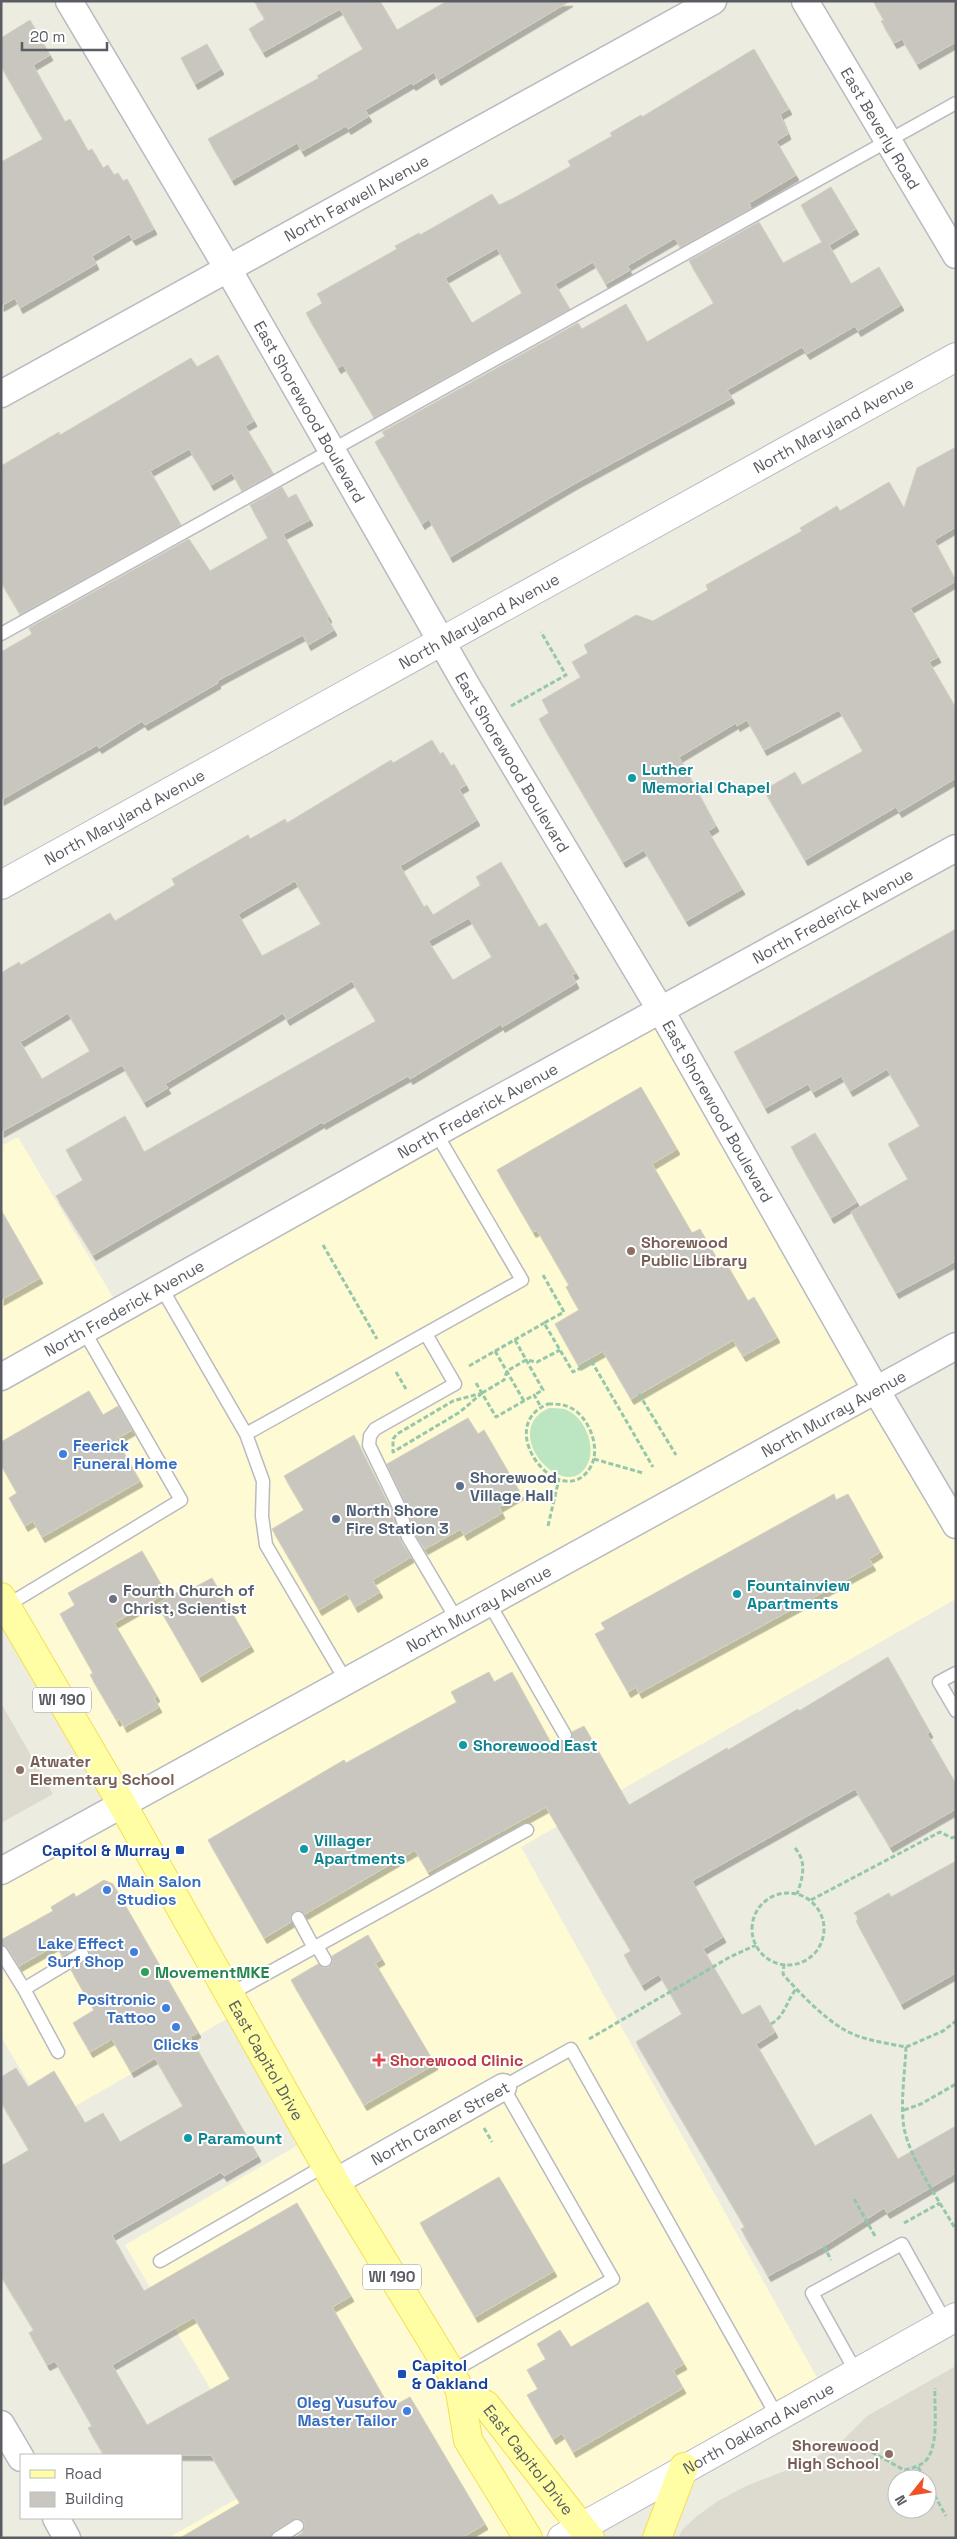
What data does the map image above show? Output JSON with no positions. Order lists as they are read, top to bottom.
{
  "streets": {
    "main road": ["WI 190", "East Capitol Drive"],
    "street": [
      "East Beverly Road",
      "North Farwell Avenue",
      "East Shorewood Boulevard",
      "North Maryland Avenue",
      "North Frederick Avenue",
      "North Murray Avenue",
      "North Cramer Street",
      "North Oakland Avenue"
    ]
  },
  "crossings": [
    ["North Farwell Avenue", "East Shorewood Boulevard"],
    ["East Shorewood Boulevard", "North Maryland Avenue"],
    ["East Shorewood Boulevard", "North Frederick Avenue"],
    ["East Shorewood Boulevard", "North Murray Avenue"],
    ["North Murray Avenue", "East Capitol Drive"],
    ["East Capitol Drive", "North Cramer Street"],
    ["East Capitol Drive", "North Oakland Avenue"]
  ],
  "places": {
    "other": [
      "Luther Memorial Chapel",
      "Shorewood Public Library",
      "Feerick Funeral Home",
      "Shorewood Village Hall",
      "North Shore Fire Station 3",
      "Fountainview Apartments",
      "Fourth Church of Christ, Scientist",
      "Shorewood East",
      "Atwater Elementary School",
      "Villager Apartments",
      "Main Salon Studios",
      "Lake Effect Surf Shop",
      "MovementMKE",
      "Positronic Tattoo",
      "Clicks",
      "Paramount",
      "Oleg Yusufov Master Tailor",
      "Shorewood High School"
    ],
    "transit": ["Capitol & Murray", "Capitol & Oakland"],
    "health": ["Shorewood Clinic"]
  },
  "legend": ["Road", "Building"],
  "scale_bar": "20 m",
  "north": "bottom left"
}
